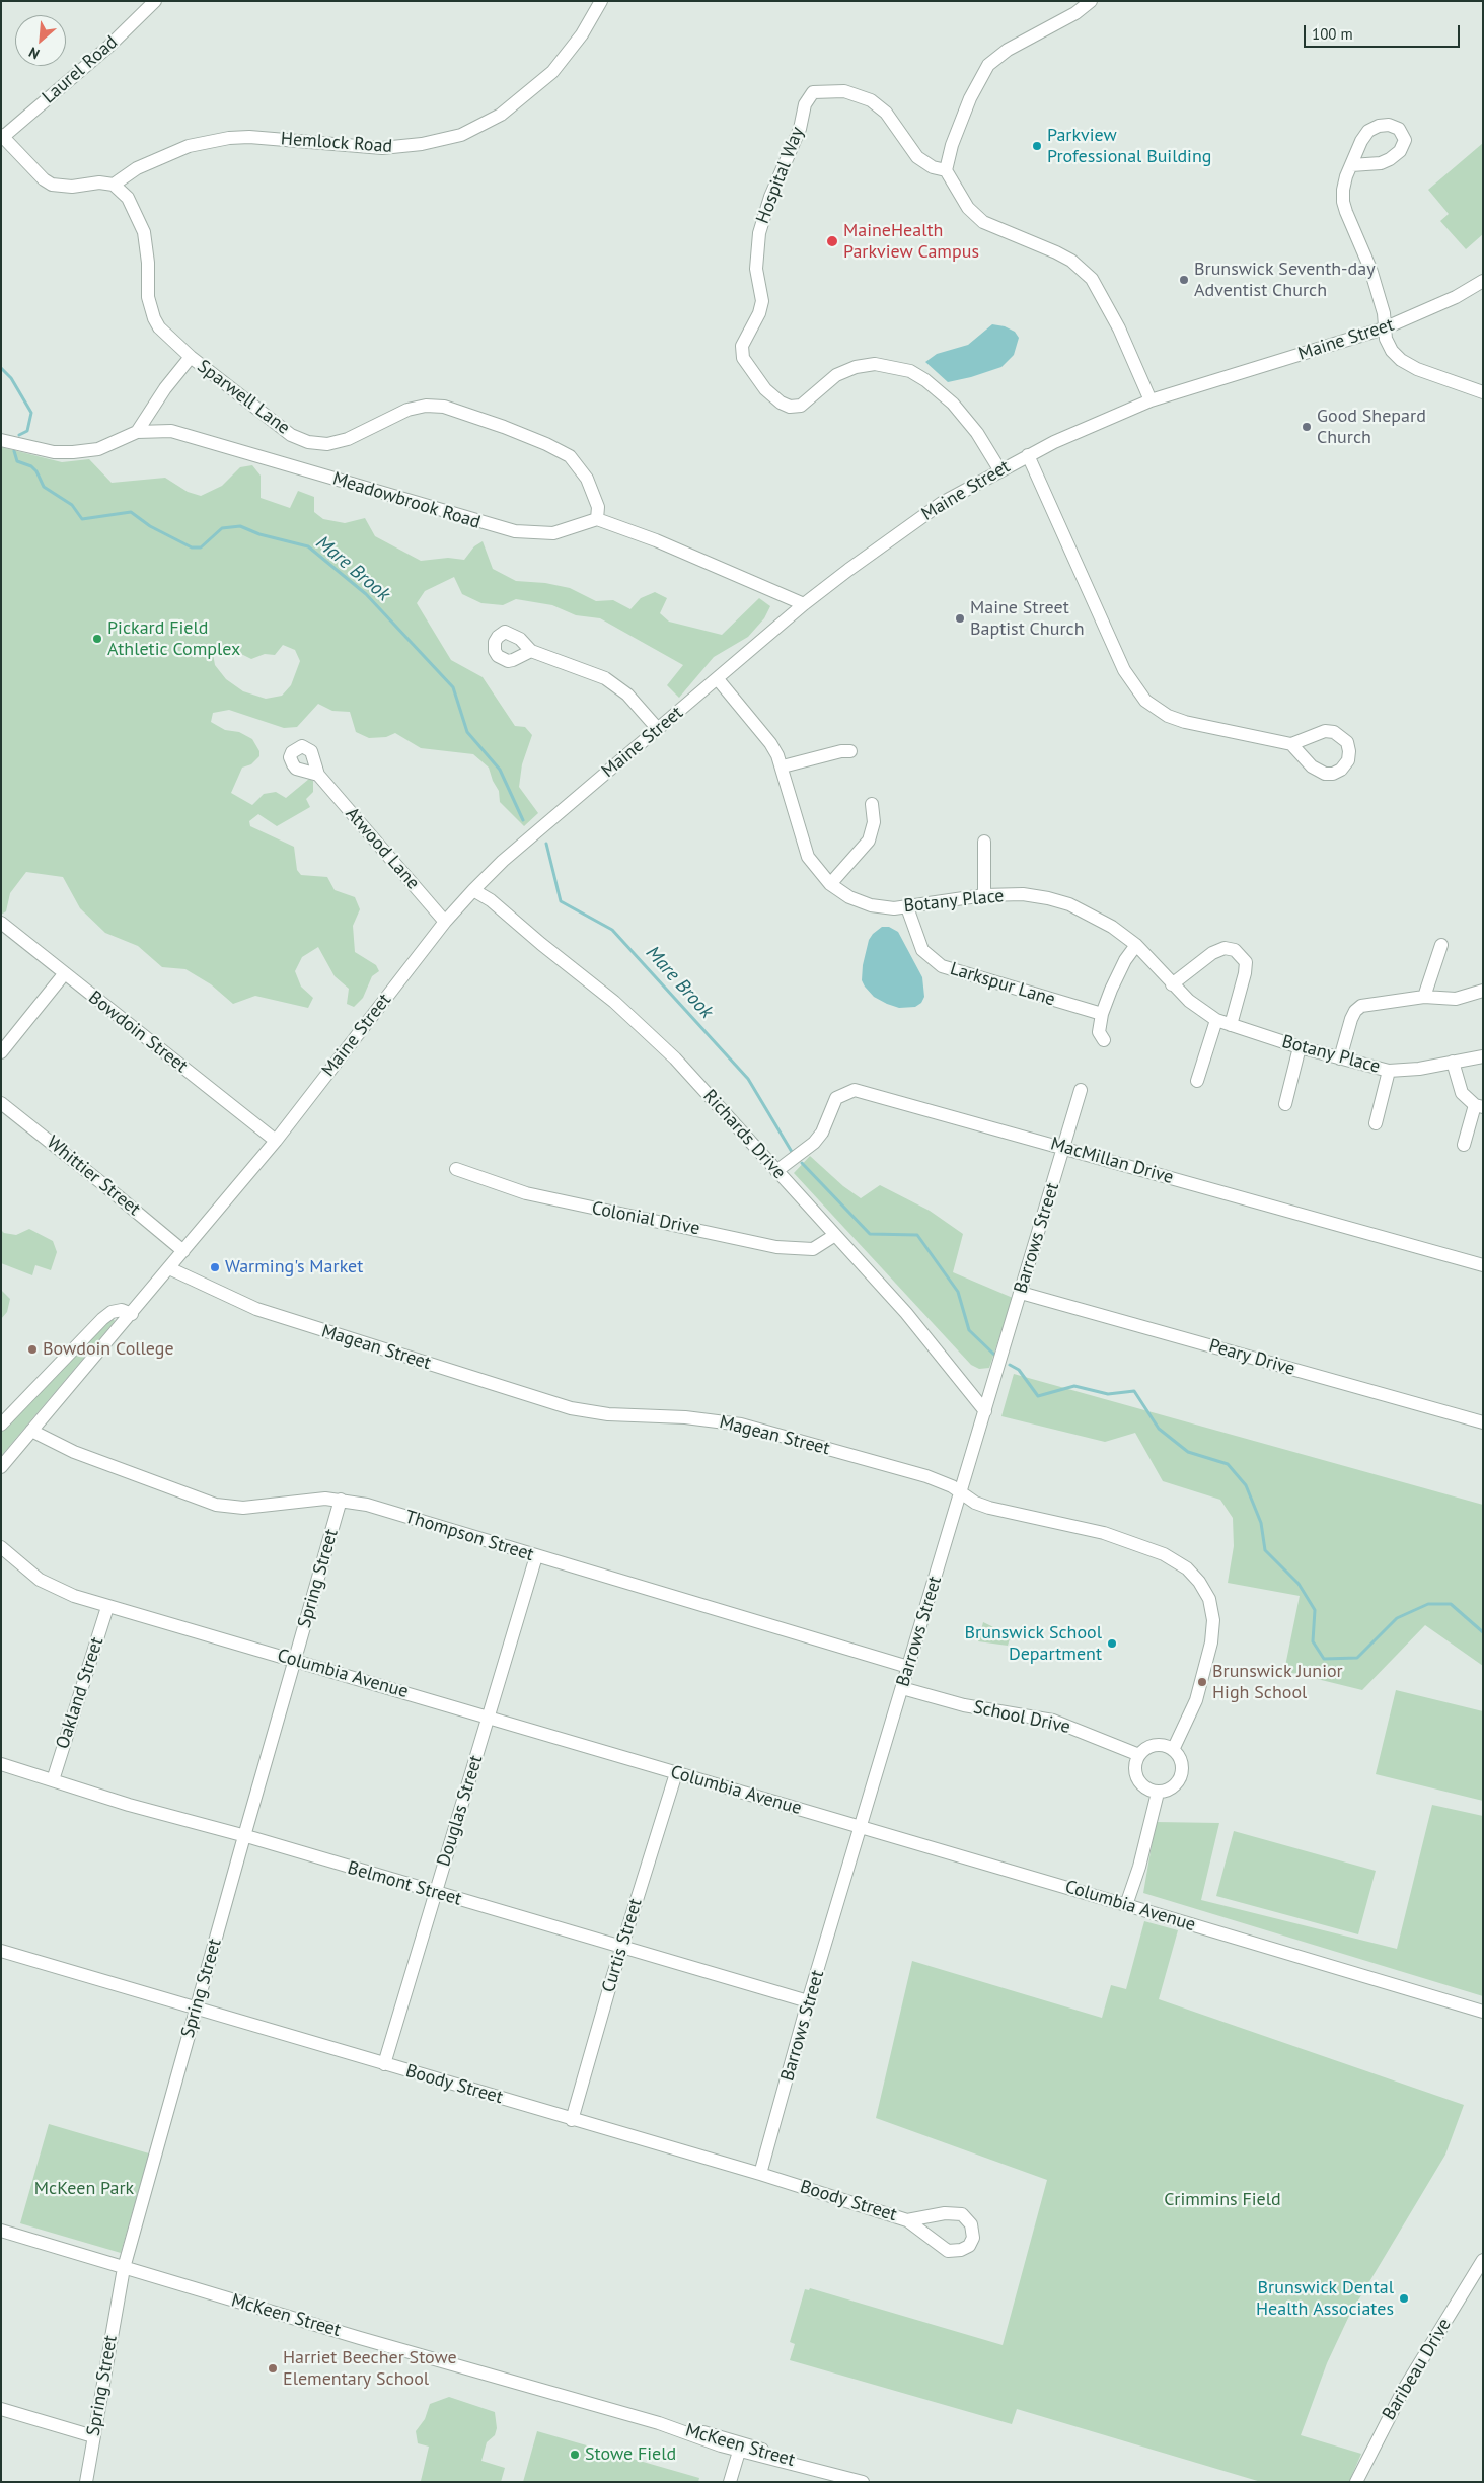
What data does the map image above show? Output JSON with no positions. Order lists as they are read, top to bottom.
{
  "streets": {
    "street": [
      "Laurel Road",
      "Hemlock Road",
      "Hospital Way",
      "Maine Street",
      "Sparwell Lane",
      "Meadowbrook Road",
      "Atwood Lane",
      "Botany Place",
      "Larkspur Lane",
      "Bowdoin Street",
      "Richards Drive",
      "MacMillan Drive",
      "Whittier Street",
      "Colonial Drive",
      "Barrows Street",
      "Magean Street",
      "Peary Drive",
      "Thompson Street",
      "Spring Street",
      "Columbia Avenue",
      "Oakland Street",
      "School Drive",
      "Douglas Street",
      "Belmont Street",
      "Curtis Street",
      "Boody Street",
      "McKeen Street",
      "Baribeau Drive"
    ]
  },
  "crossings": [
    ["Hemlock Road", "Sparwell Lane"],
    ["Hospital Way", "Maine Street"],
    ["Maine Street", "Atwood Lane"],
    ["Maine Street", "Botany Place"],
    ["Maine Street", "Bowdoin Street"],
    ["Maine Street", "Richards Drive"],
    ["Maine Street", "Whittier Street"],
    ["Maine Street", "Magean Street"],
    ["Maine Street", "Thompson Street"],
    ["Sparwell Lane", "Meadowbrook Road"],
    ["Botany Place", "Larkspur Lane"],
    ["Richards Drive", "MacMillan Drive"],
    ["Richards Drive", "Colonial Drive"],
    ["Richards Drive", "Barrows Street"],
    ["MacMillan Drive", "Barrows Street"],
    ["Barrows Street", "Magean Street"],
    ["Barrows Street", "Peary Drive"],
    ["Barrows Street", "Thompson Street"],
    ["Barrows Street", "Columbia Avenue"],
    ["Barrows Street", "School Drive"],
    ["Barrows Street", "Belmont Street"],
    ["Barrows Street", "Boody Street"],
    ["Magean Street", "School Drive"],
    ["Thompson Street", "Spring Street"],
    ["Thompson Street", "Douglas Street"],
    ["Spring Street", "Columbia Avenue"],
    ["Spring Street", "Belmont Street"],
    ["Spring Street", "Boody Street"],
    ["Spring Street", "McKeen Street"],
    ["Columbia Avenue", "Oakland Street"],
    ["Columbia Avenue", "Douglas Street"],
    ["Columbia Avenue", "Curtis Street"],
    ["Oakland Street", "Belmont Street"],
    ["Douglas Street", "Belmont Street"],
    ["Douglas Street", "Boody Street"],
    ["Belmont Street", "Curtis Street"],
    ["Curtis Street", "Boody Street"]
  ],
  "water": ["Mare Brook"],
  "parks": ["McKeen Park", "Crimmins Field"],
  "places": [
    "Parkview Professional Building",
    "MaineHealth Parkview Campus",
    "Brunswick Seventh-day Adventist Church",
    "Good Shepard Church",
    "Maine Street Baptist Church",
    "Pickard Field Athletic Complex",
    "Warming's Market",
    "Bowdoin College",
    "Brunswick School Department",
    "Brunswick Junior High School",
    "Brunswick Dental Health Associates",
    "Harriet Beecher Stowe Elementary School",
    "Stowe Field"
  ],
  "scale_bar": "100 m",
  "north": "bottom left"
}
